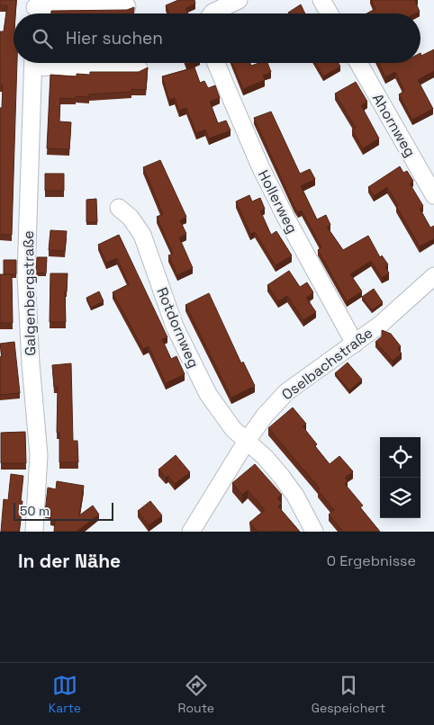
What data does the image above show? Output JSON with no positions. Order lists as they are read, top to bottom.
{
  "streets": {
    "street": [
      "Ahornweg",
      "Hollerweg",
      "Galgenbergstraße",
      "Rotdornweg",
      "Oselbachstraße"
    ]
  },
  "crossings": [
    ["Hollerweg", "Oselbachstraße"],
    ["Rotdornweg", "Oselbachstraße"]
  ],
  "scale_bar": "50 m",
  "page": {
    "search": "Hier suchen",
    "scale": "50 m",
    "heading": ["In der Nähe", "0 Ergebnisse"],
    "nav": ["Karte", "Route", "Gespeichert"]
  }
}
